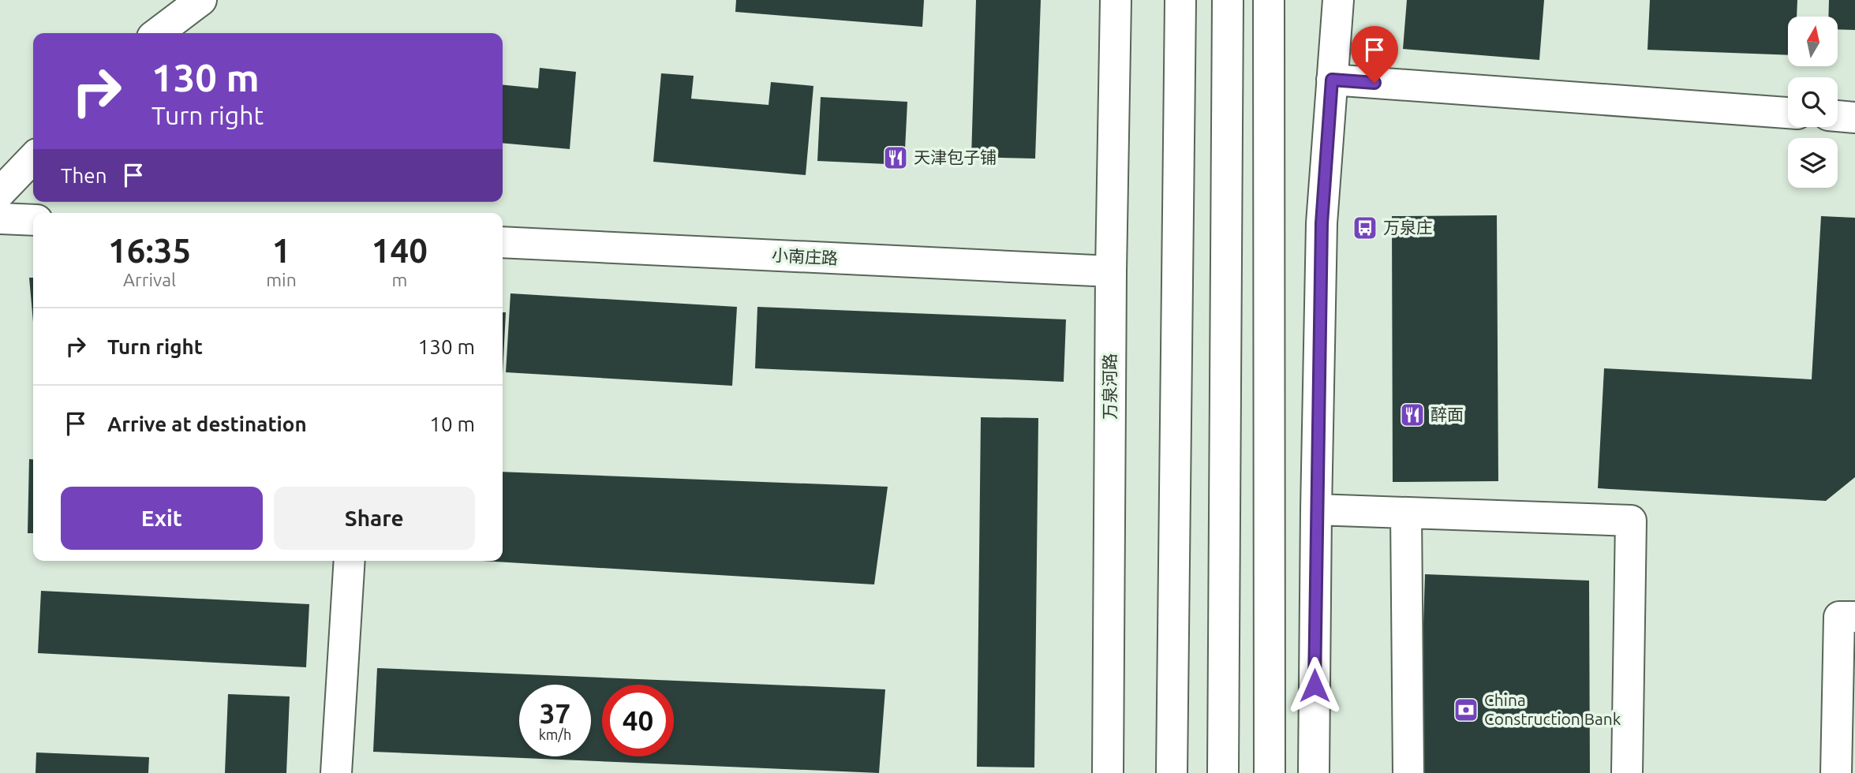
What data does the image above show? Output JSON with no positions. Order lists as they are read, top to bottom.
{
  "streets": {
    "main road": ["小南庄路", "万泉河路"]
  },
  "crossings": [
    ["小南庄路", "万泉河路"]
  ],
  "places": {
    "restaurant": ["天津包子铺", "醉面"],
    "bus stop": ["万泉庄"],
    "bank": ["China Construction Bank"]
  },
  "north": "top",
  "page": {
    "turn": ["130 m", "Turn right"],
    "then": "Then",
    "eta": [
      "16:35",
      "Arrival",
      "1",
      "min",
      "140",
      "m"
    ],
    "list": [
      {
        "name": "Turn right",
        "value": "130 m"
      },
      {
        "name": "Arrive at destination",
        "value": "10 m"
      }
    ],
    "buttons": ["Exit", "Share"],
    "speed": "37 km/h",
    "limit": "40"
  }
}
